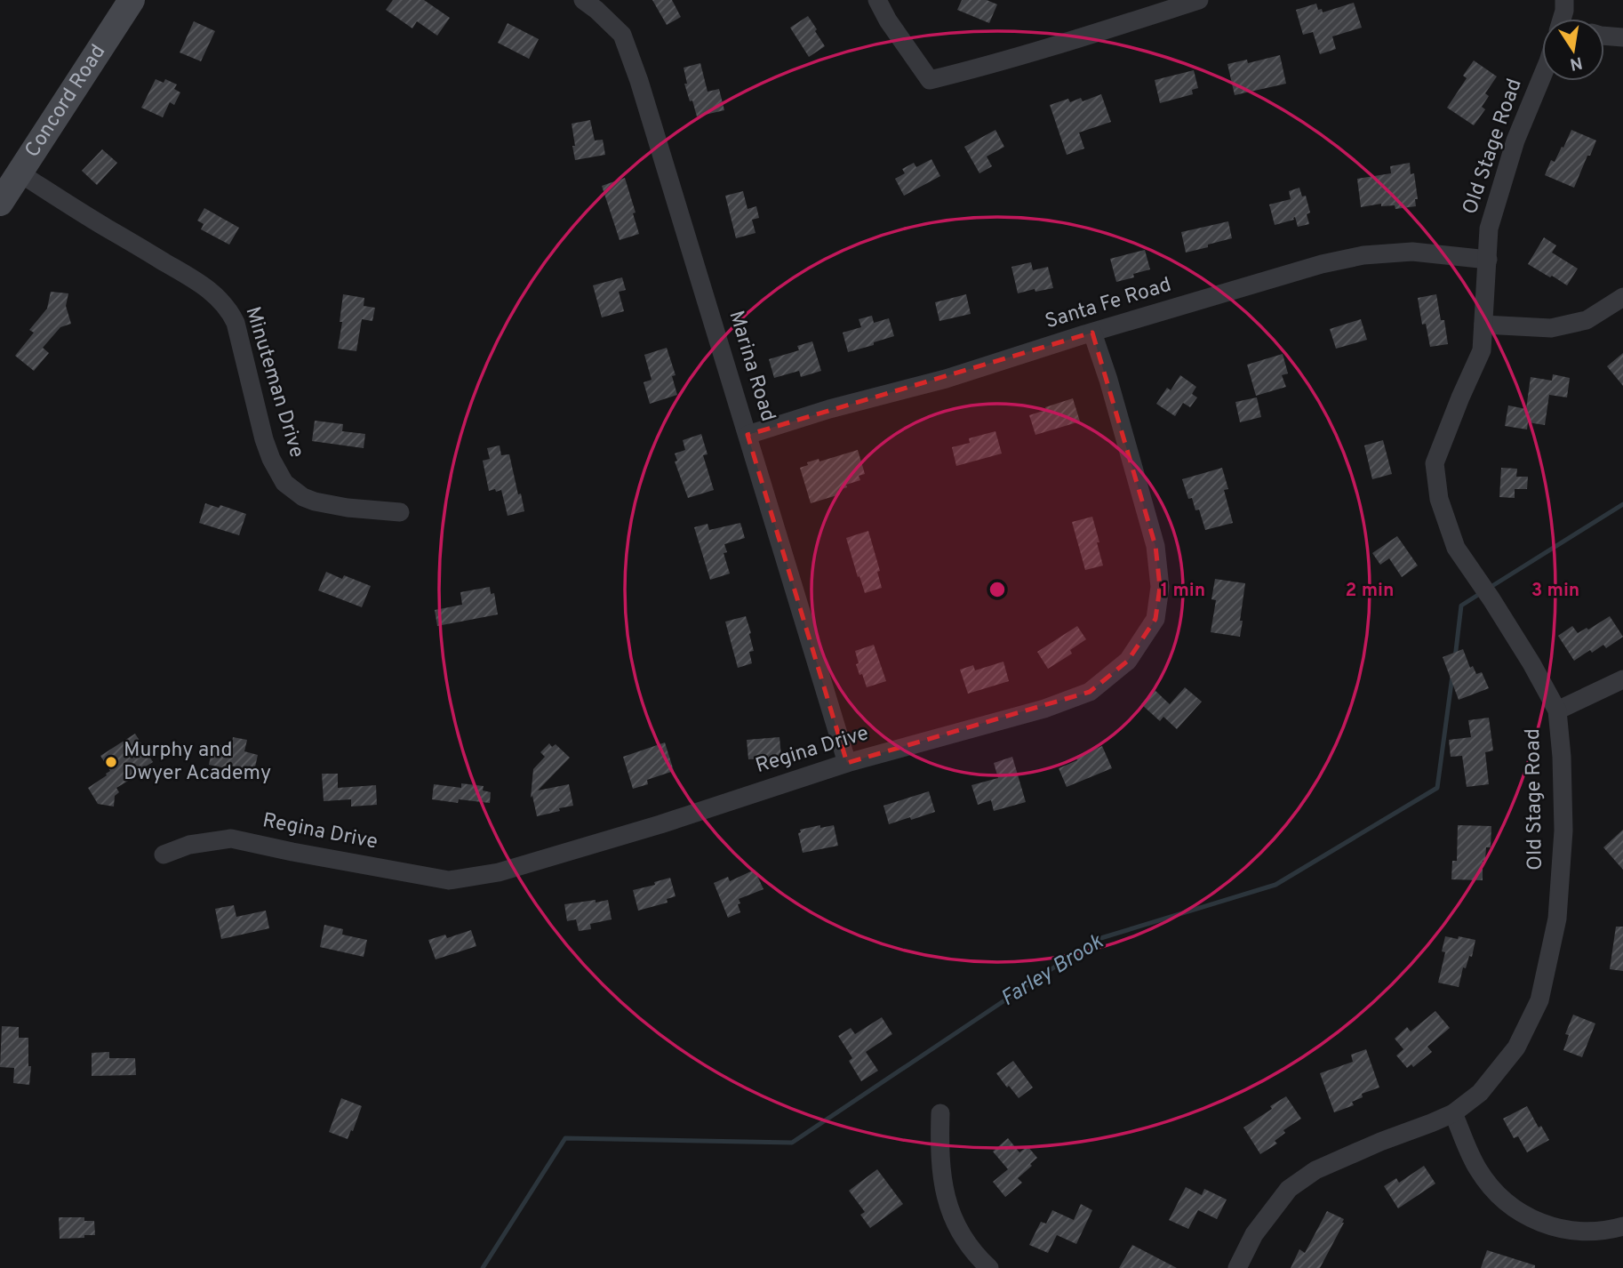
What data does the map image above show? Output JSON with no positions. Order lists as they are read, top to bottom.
{
  "streets": {
    "main road": ["Concord Road"],
    "street": [
      "Old Stage Road",
      "Santa Fe Road",
      "Marina Road",
      "Minuteman Drive",
      "Regina Drive"
    ]
  },
  "crossings": [
    ["Concord Road", "Minuteman Drive"],
    ["Old Stage Road", "Santa Fe Road"],
    ["Santa Fe Road", "Marina Road"],
    ["Santa Fe Road", "Regina Drive"],
    ["Marina Road", "Regina Drive"]
  ],
  "water": ["Farley Brook"],
  "places": ["Murphy and Dwyer Academy"],
  "north": "bottom",
  "rings": ["1 min", "2 min", "3 min"]
}
